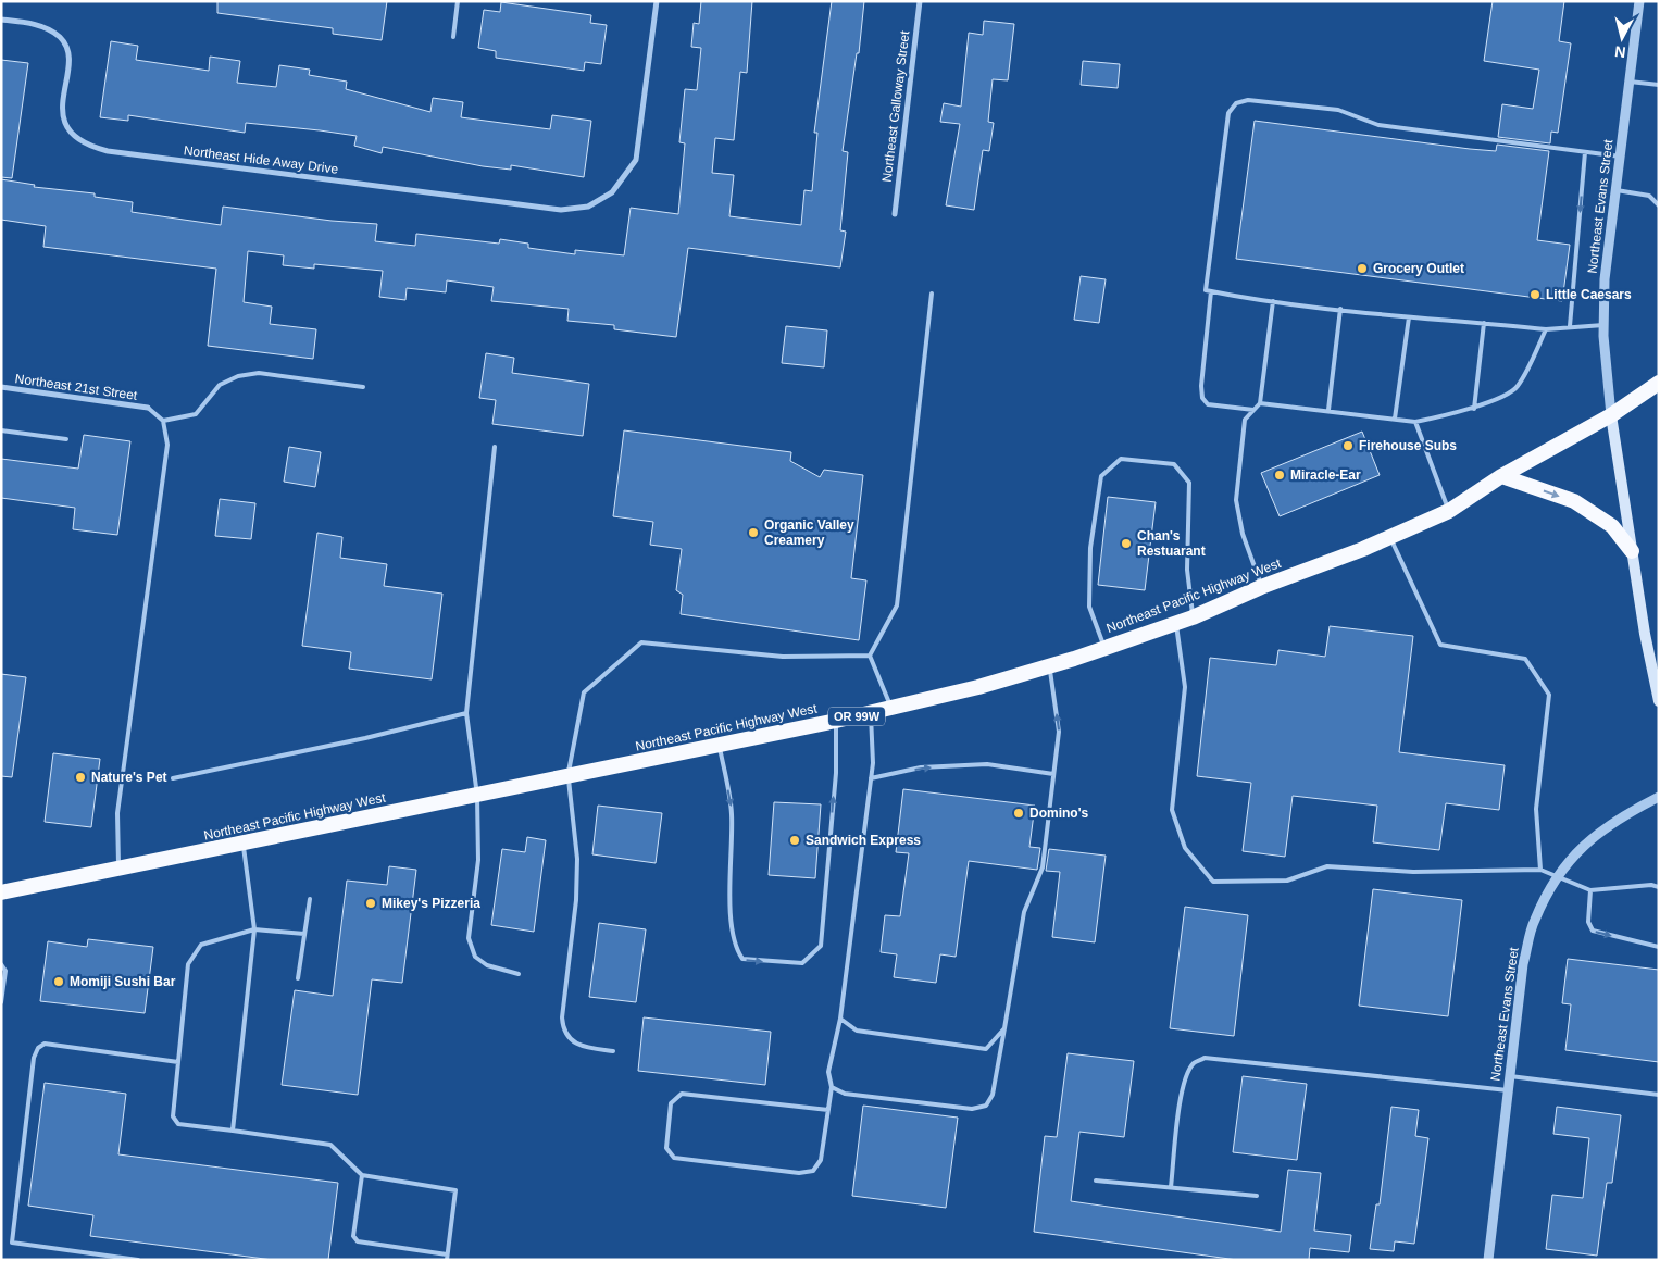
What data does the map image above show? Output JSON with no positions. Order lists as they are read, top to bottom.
{
  "streets": {
    "highway": ["Northeast Pacific Highway West", "OR 99W"],
    "street": [
      "Northeast Galloway Street",
      "Northeast Hide Away Drive",
      "Northeast Evans Street",
      "Northeast 21st Street"
    ]
  },
  "crossings": [
    ["Northeast Evans Street", "Northeast Pacific Highway West"]
  ],
  "places": [
    "Grocery Outlet",
    "Little Caesars",
    "Firehouse Subs",
    "Miracle-Ear",
    "Organic Valley Creamery",
    "Chan's Restuarant",
    "Nature's Pet",
    "Domino's",
    "Sandwich Express",
    "Mikey's Pizzeria",
    "Momiji Sushi Bar"
  ],
  "north": "bottom"
}
